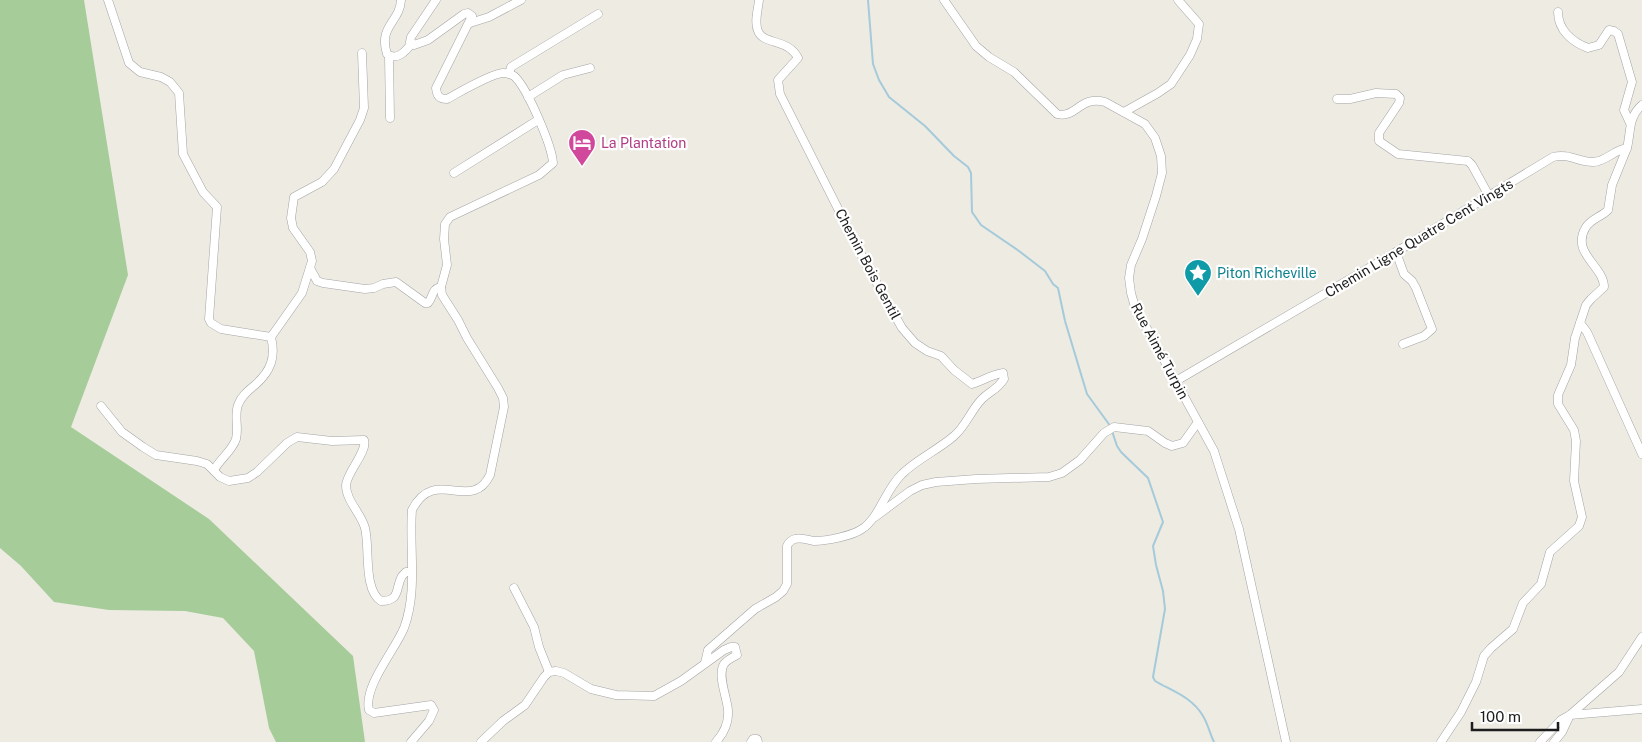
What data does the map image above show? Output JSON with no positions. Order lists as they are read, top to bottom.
{
  "streets": {
    "street": ["Chemin Ligne Quatre Cent Vingts", "Chemin Bois Gentil", "Rue Aimé Turpin"]
  },
  "crossings": [
    ["Chemin Ligne Quatre Cent Vingts", "Rue Aimé Turpin"]
  ],
  "places": {
    "hotel": ["La Plantation"],
    "place": ["Piton Richeville"]
  },
  "scale_bar": "100 m"
}
